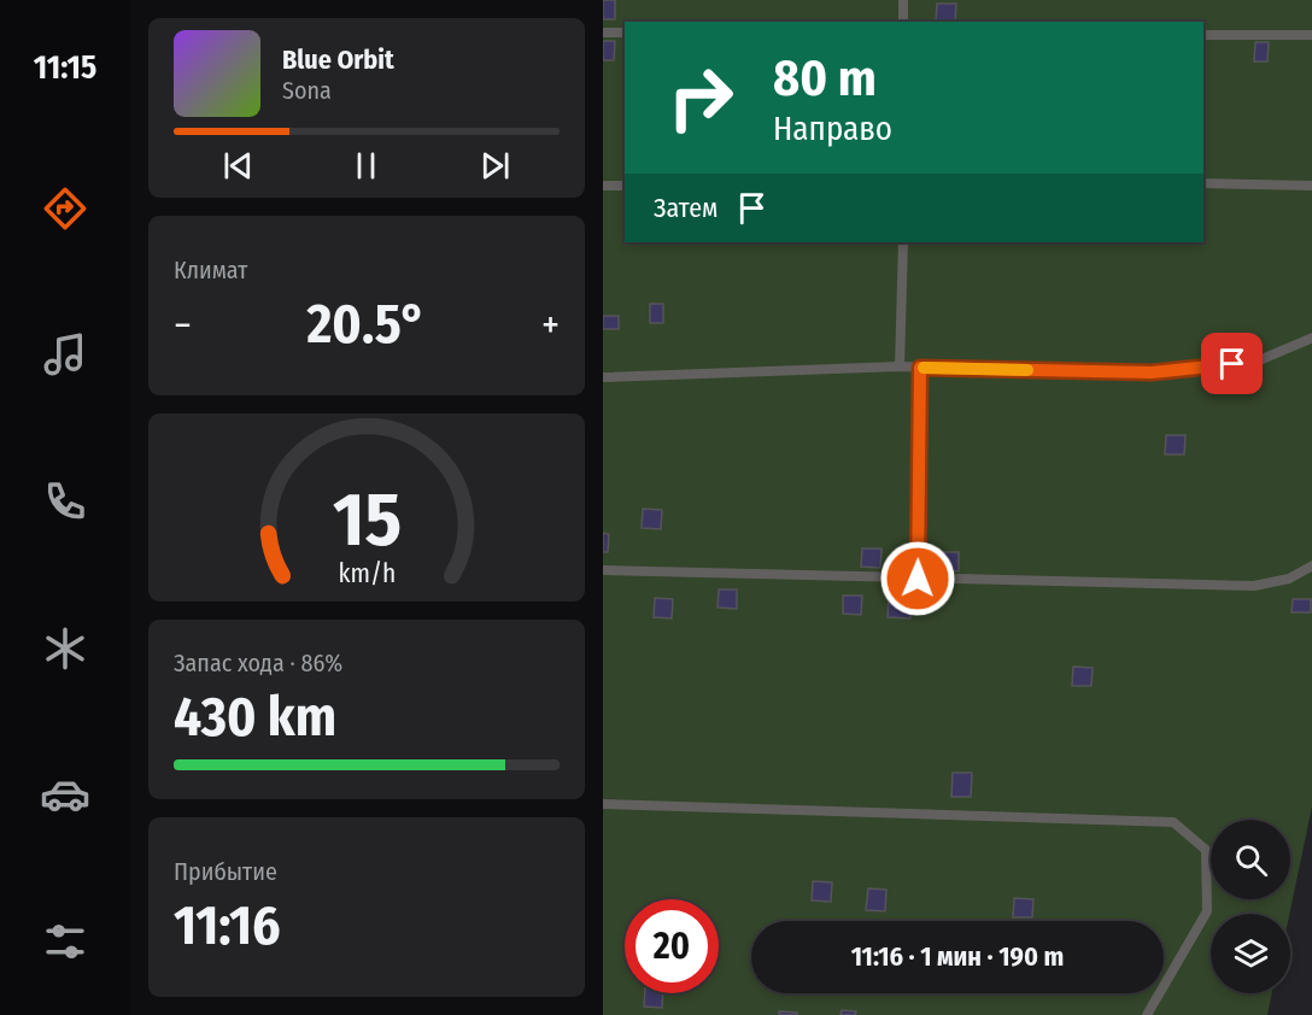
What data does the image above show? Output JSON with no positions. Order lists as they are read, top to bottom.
{
  "page": {
    "tabs": "11:15",
    "turn": ["80 m", "Направо"],
    "song": ["Blue Orbit", "Sona"],
    "then": "Затем",
    "tile": [
      "Климат",
      ["Запас хода · 86%", "430 km"],
      ["Прибытие", "11:16"]
    ],
    "heat": ["−", "20.5°", "+"],
    "limit": "20",
    "trip": "11:16 · 1 мин · 190 m",
    "gauge": ["15", "km/h"]
  }
}
